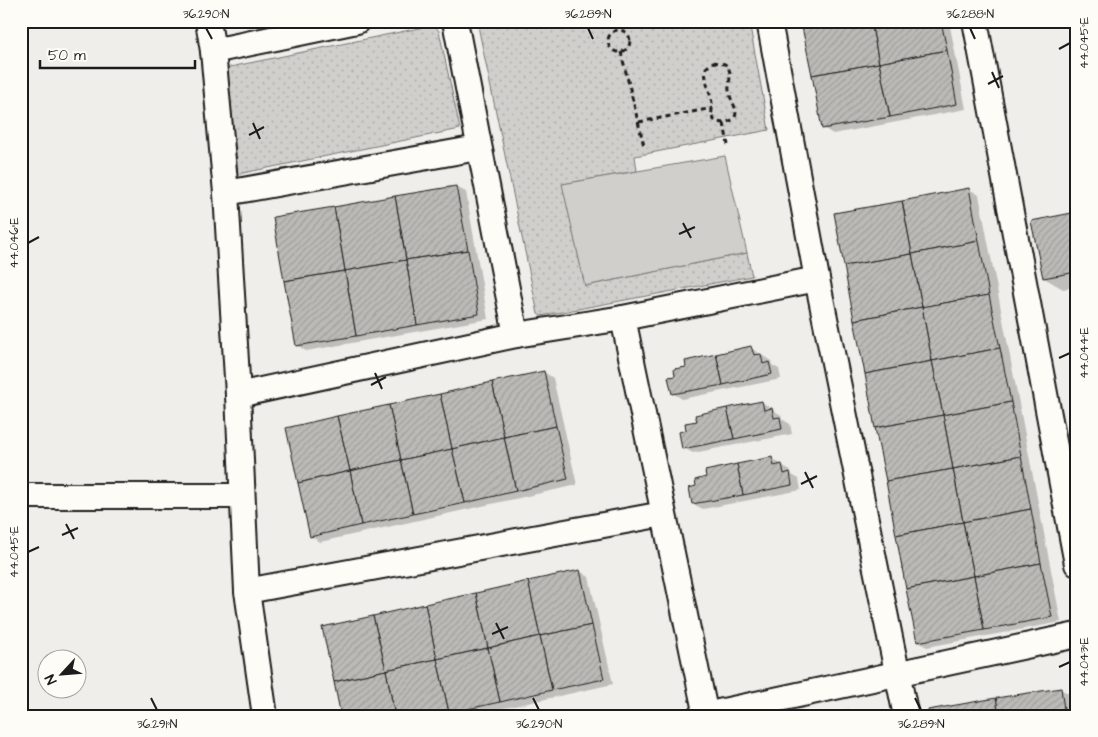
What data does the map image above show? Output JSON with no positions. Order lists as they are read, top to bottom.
{
  "scale_bar": "50 m",
  "north": "bottom left",
  "coordinates": [
    "36.290°N",
    "36.289°N",
    "36.288°N",
    "44.045°E",
    "44.046°E",
    "44.044°E",
    "44.043°E",
    "36.291°N"
  ]
}
